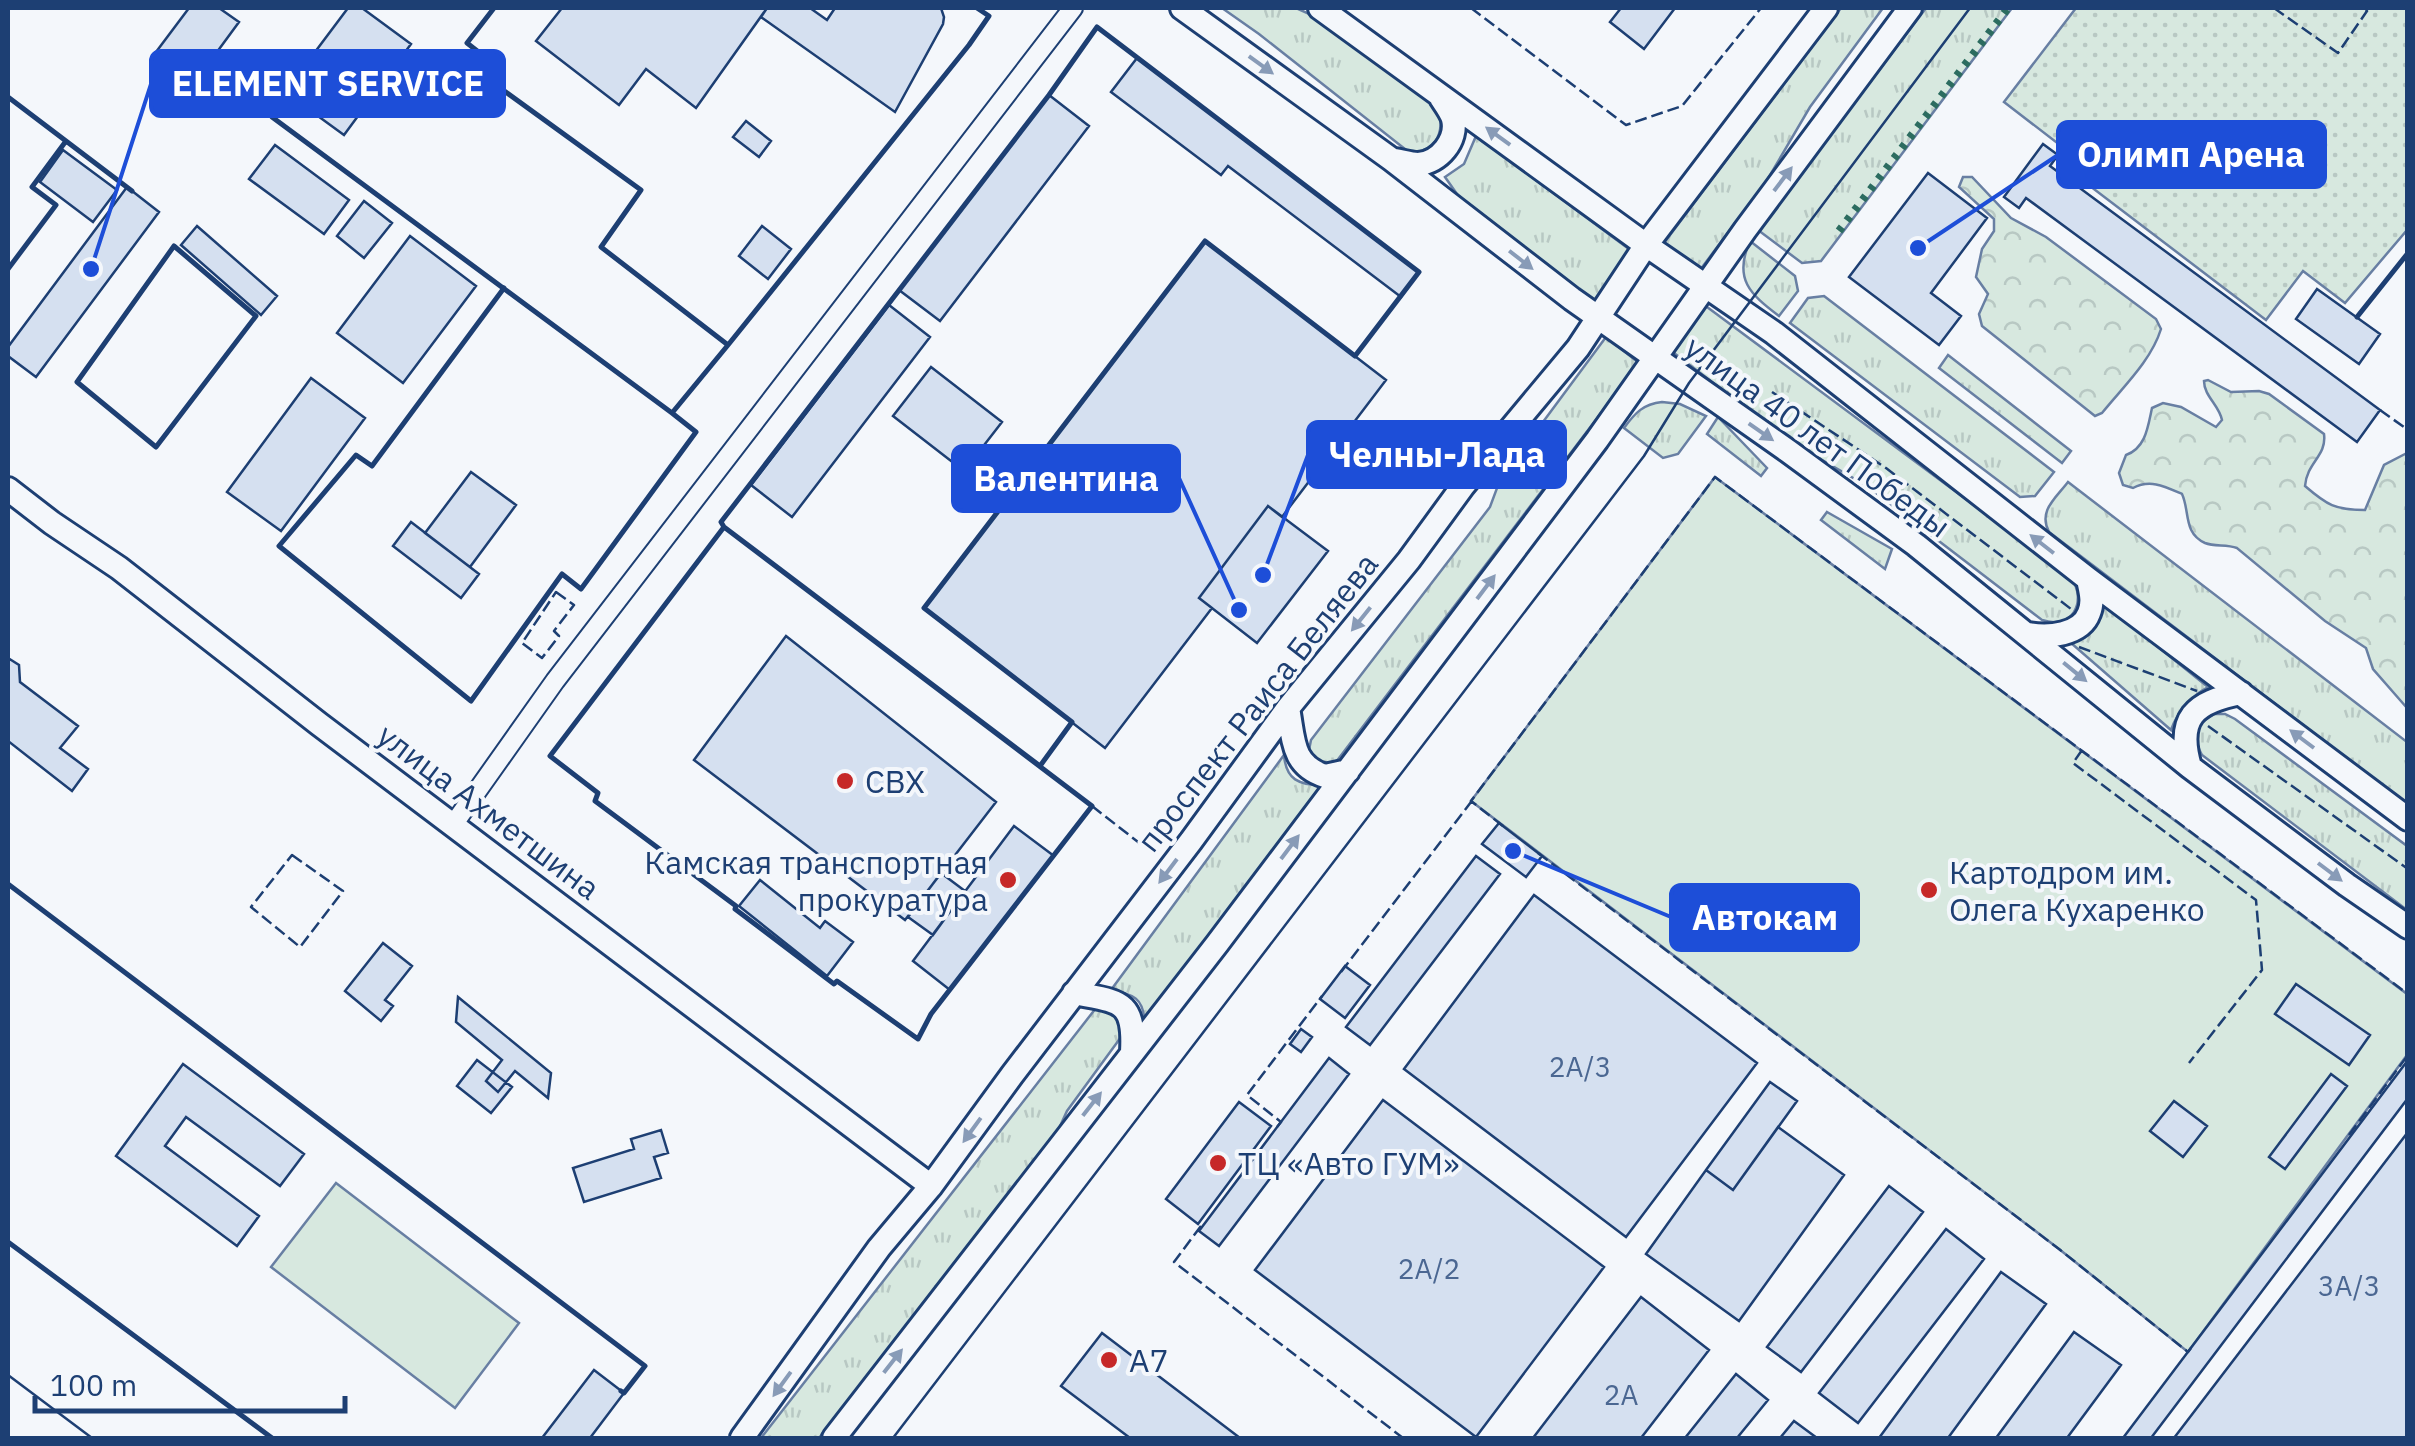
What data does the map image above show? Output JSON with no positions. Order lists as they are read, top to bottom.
{
  "streets": {
    "street": ["улица 40 лет Победы", "проспект Раиса Беляева", "улица Ахметшина"]
  },
  "crossings": [
    ["улица 40 лет Победы", "проспект Раиса Беляева"],
    ["проспект Раиса Беляева", "улица Ахметшина"]
  ],
  "places": [
    "Олимп Арена",
    "ELEMENT SERVICE",
    "Челны-Лада",
    "Валентина",
    "СВХ",
    "Автокам",
    "Камская транспортная прокуратура",
    "Картодром им. Олега Кухаренко",
    "ТЦ «Авто ГУМ»",
    "А7"
  ],
  "house_numbers": [
    "2А/3",
    "2А/2",
    "3А/3",
    "2А"
  ],
  "scale_bar": "100 m"
}
